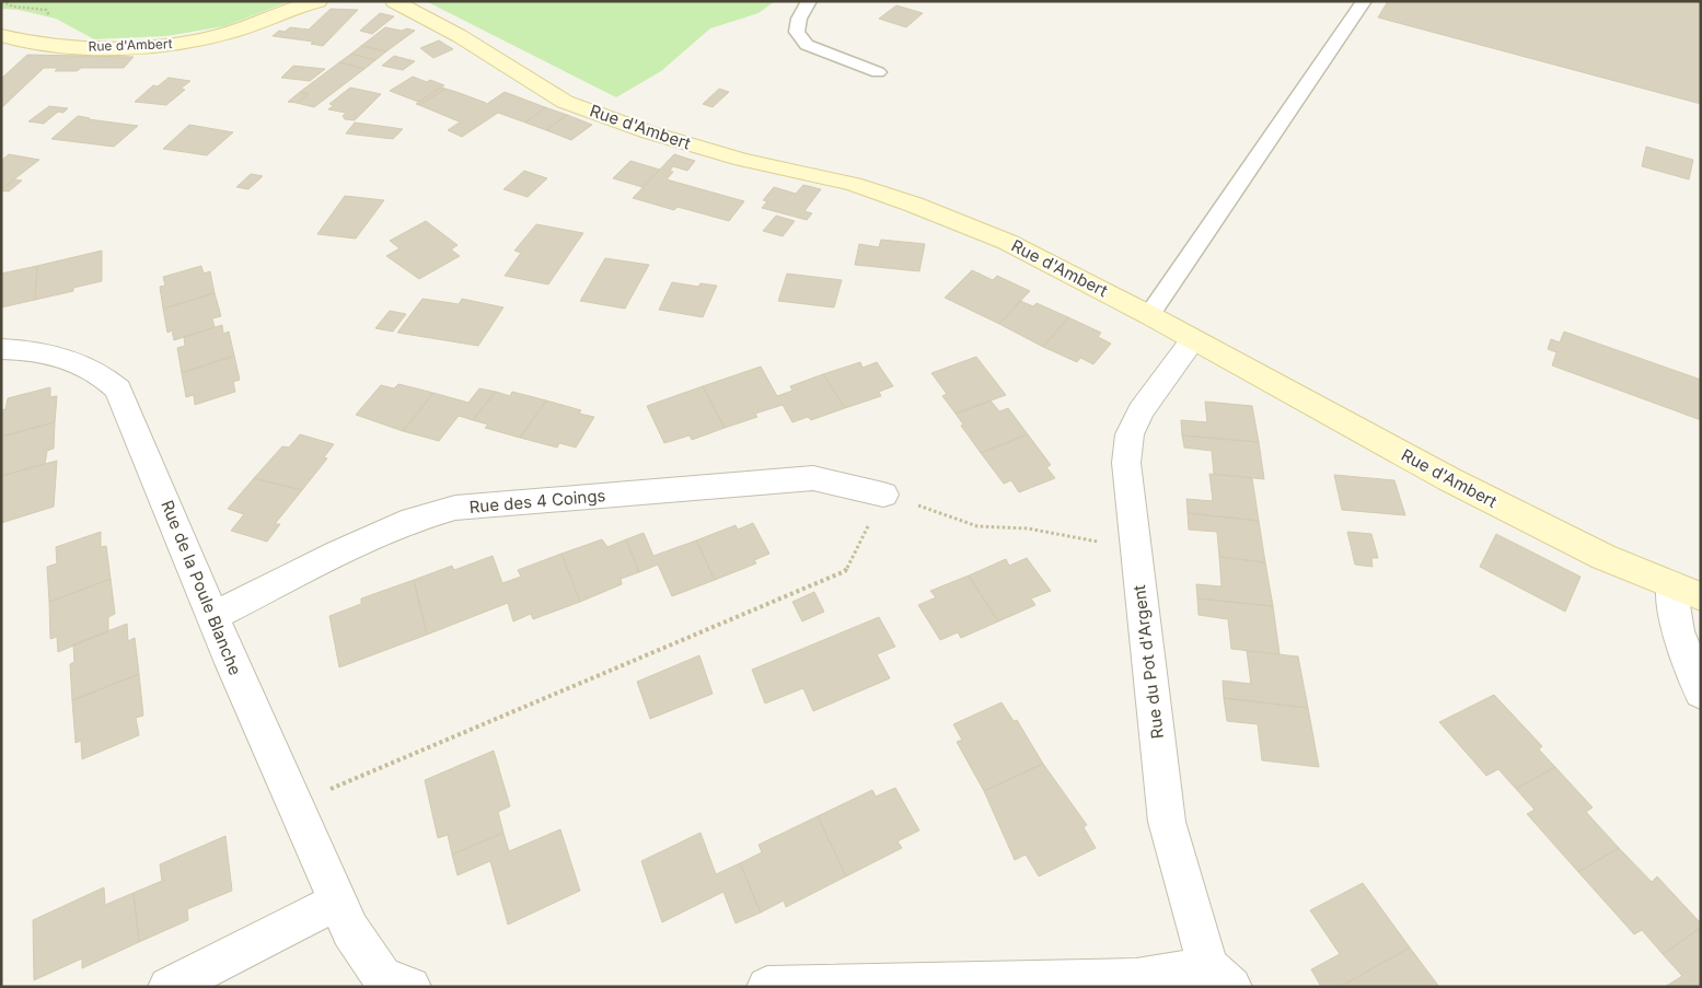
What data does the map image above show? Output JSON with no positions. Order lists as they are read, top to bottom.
{
  "streets": {
    "street": [
      "Rue d'Ambert",
      "Rue des 4 Coings",
      "Rue de la Poule Blanche",
      "Rue du Pot d'Argent"
    ]
  },
  "crossings": [
    ["Rue d'Ambert", "Rue du Pot d'Argent"],
    ["Rue des 4 Coings", "Rue de la Poule Blanche"]
  ]
}
